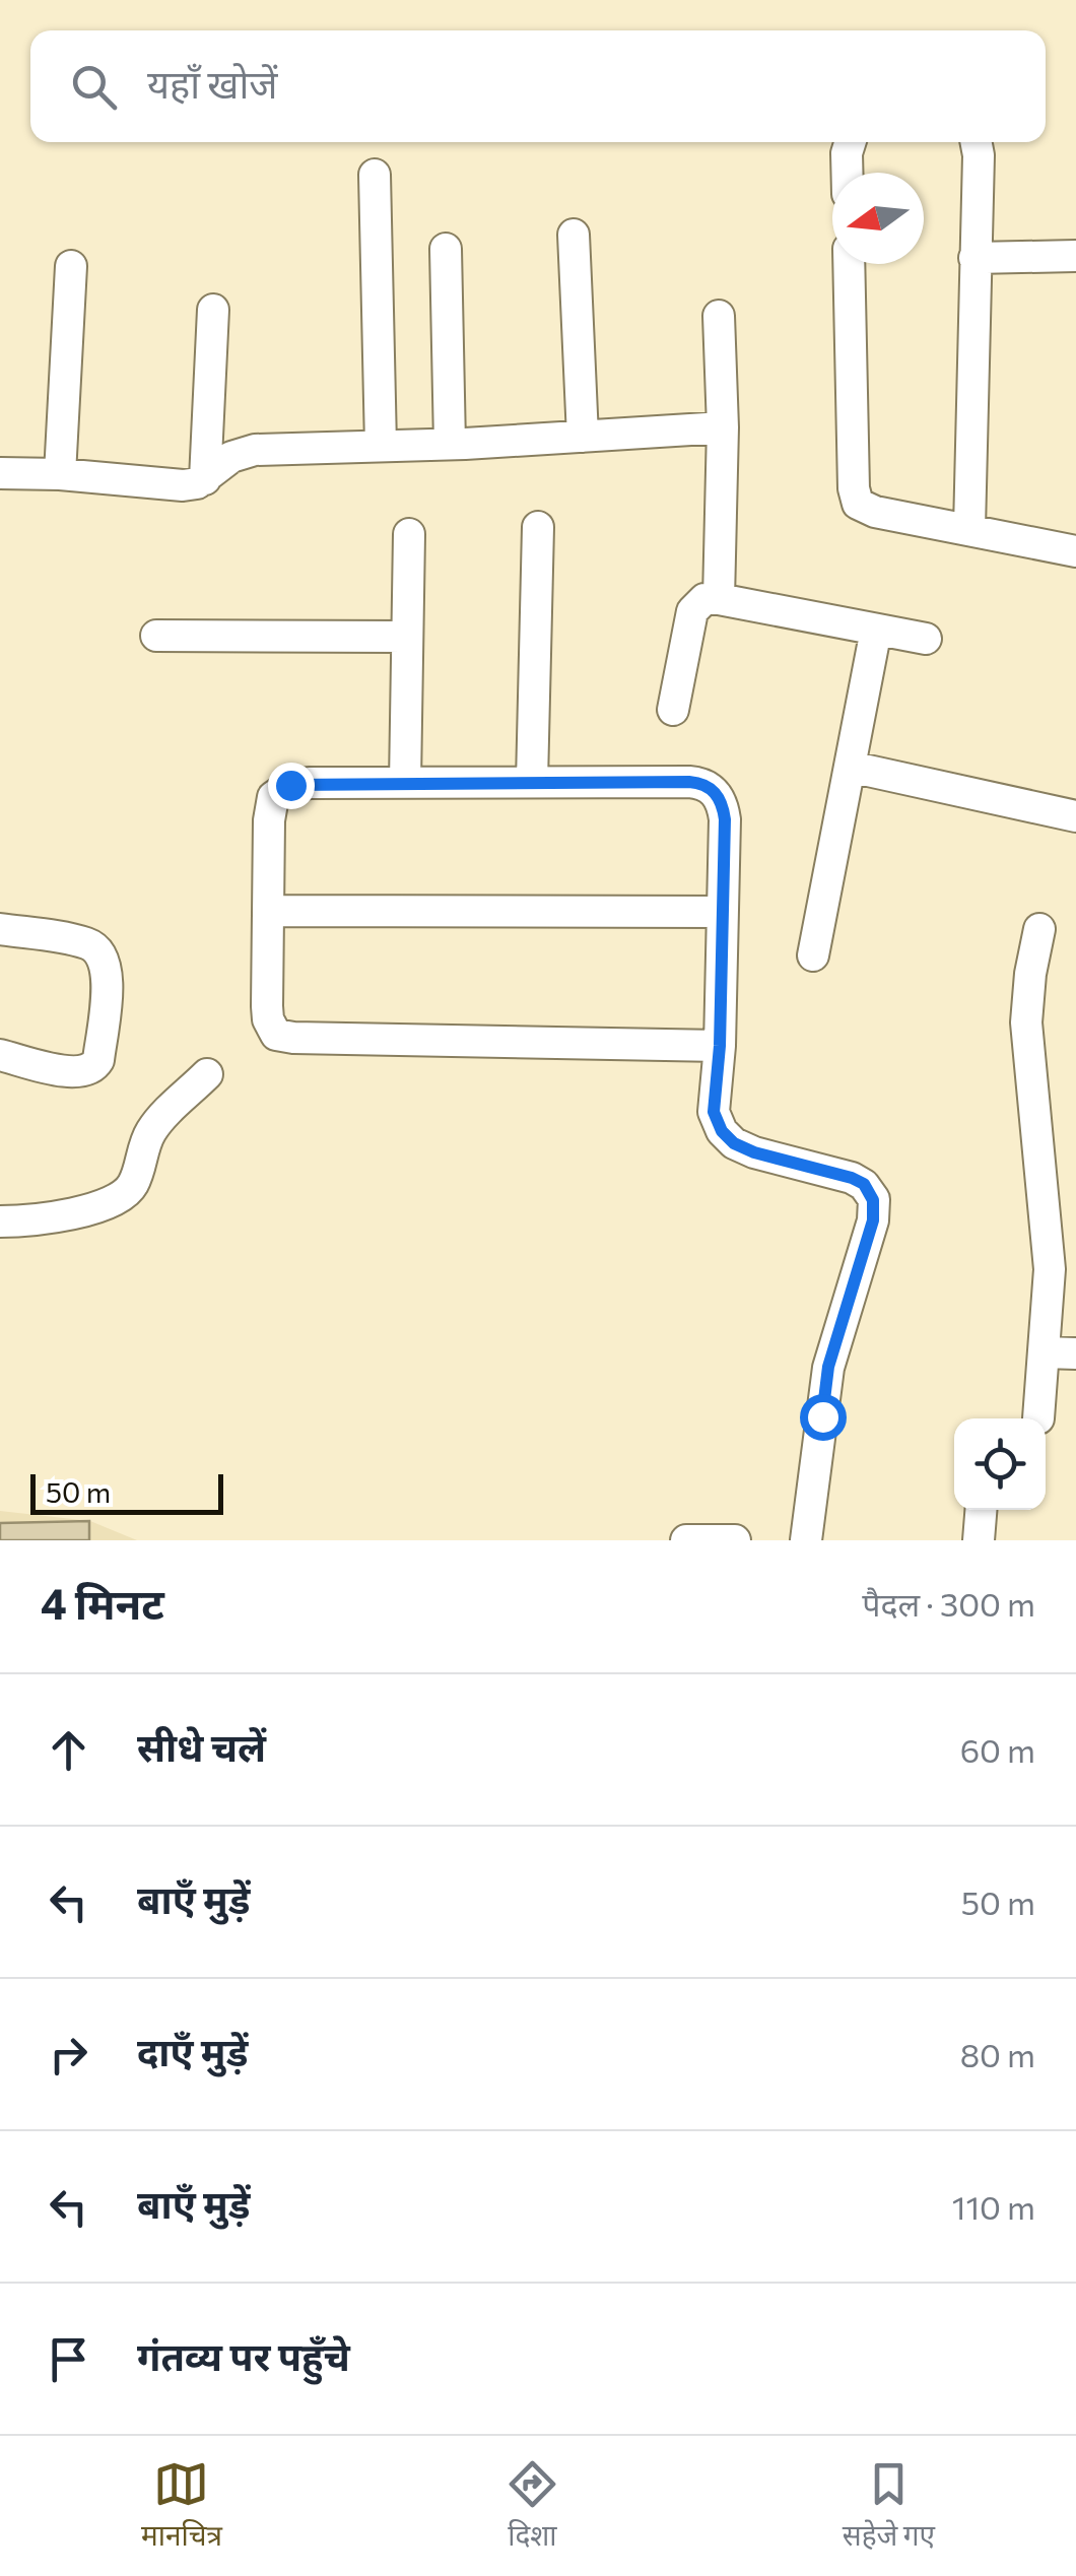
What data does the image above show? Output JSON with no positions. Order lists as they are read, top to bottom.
{
  "scale_bar": "50 m",
  "north": "left",
  "page": {
    "search": "यहाँ खोजें",
    "scale": "50 m",
    "heading": ["4 मिनट", "पैदल · 300 m"],
    "list": [
      ["सीधे चलें", "60 m"],
      ["बाएँ मुड़ें", "50 m"],
      ["दाएँ मुड़ें", "80 m"],
      ["बाएँ मुड़ें", "110 m"],
      "गंतव्य पर पहुँचे"
    ],
    "nav": ["मानचित्र", "दिशा", "सहेजे गए"]
  }
}
